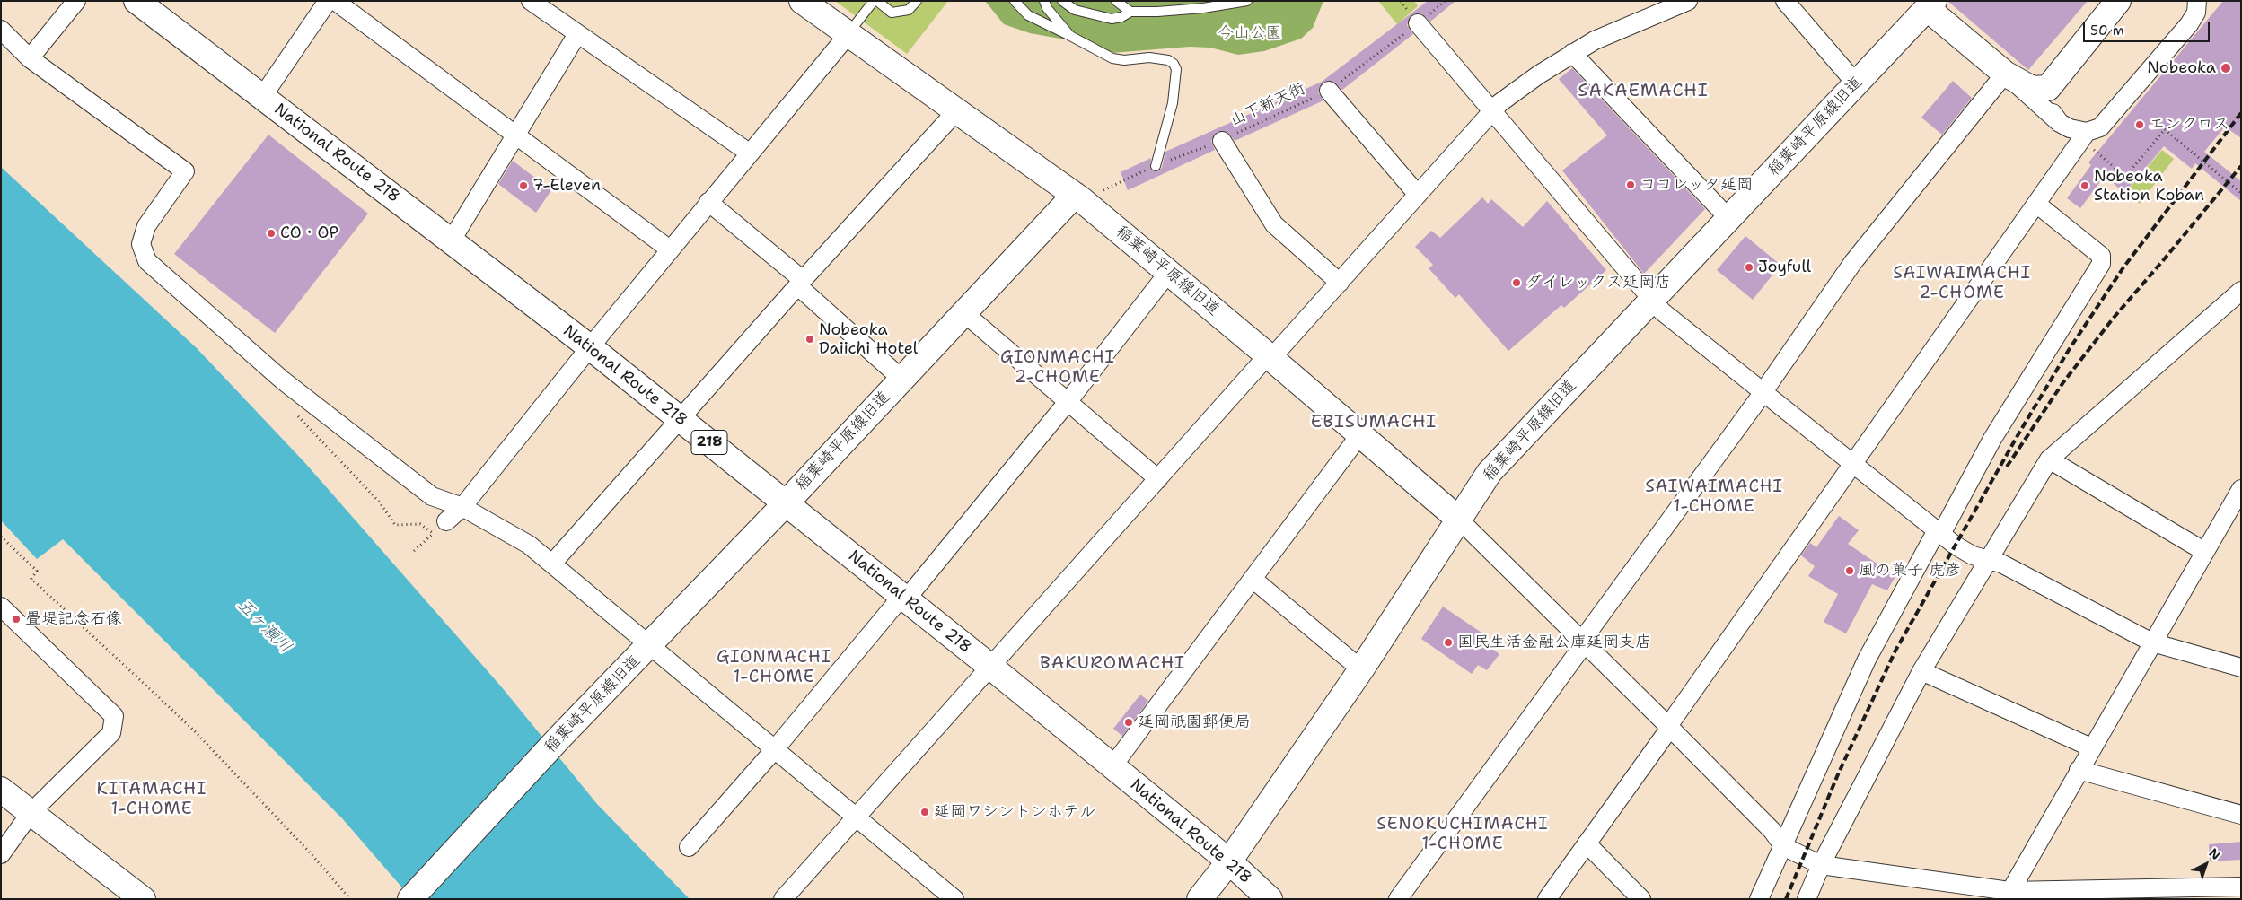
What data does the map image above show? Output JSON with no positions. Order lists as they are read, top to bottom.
{
  "streets": {
    "main road": ["稲葉崎平原線旧道", "National Route 218", "218"],
    "path": ["山下新天街"]
  },
  "crossings": [
    ["山下新天街", "稲葉崎平原線旧道"],
    ["稲葉崎平原線旧道", "National Route 218"]
  ],
  "districts": [
    "SAKAEMACHI",
    "SAIWAIMACHI 2-CHOME",
    "GIONMACHI 2-CHOME",
    "EBISUMACHI",
    "SAIWAIMACHI 1-CHOME",
    "GIONMACHI 1-CHOME",
    "BAKUROMACHI",
    "KITAMACHI 1-CHOME",
    "SENOKUCHIMACHI 1-CHOME"
  ],
  "water": ["五ヶ瀬川"],
  "parks": ["今山公園"],
  "places": [
    "Nobeoka",
    "エンクロス",
    "ココレッタ延岡",
    "7-Eleven",
    "Nobeoka Station Koban",
    "CO・OP",
    "Joyfull",
    "ダイレックス延岡店",
    "Nobeoka Daiichi Hotel",
    "風の菓子 虎彦",
    "畳堤記念石像",
    "国民生活金融公庫延岡支店",
    "延岡祇園郵便局",
    "延岡ワシントンホテル"
  ],
  "scale_bar": "50 m",
  "north": "top right"
}
